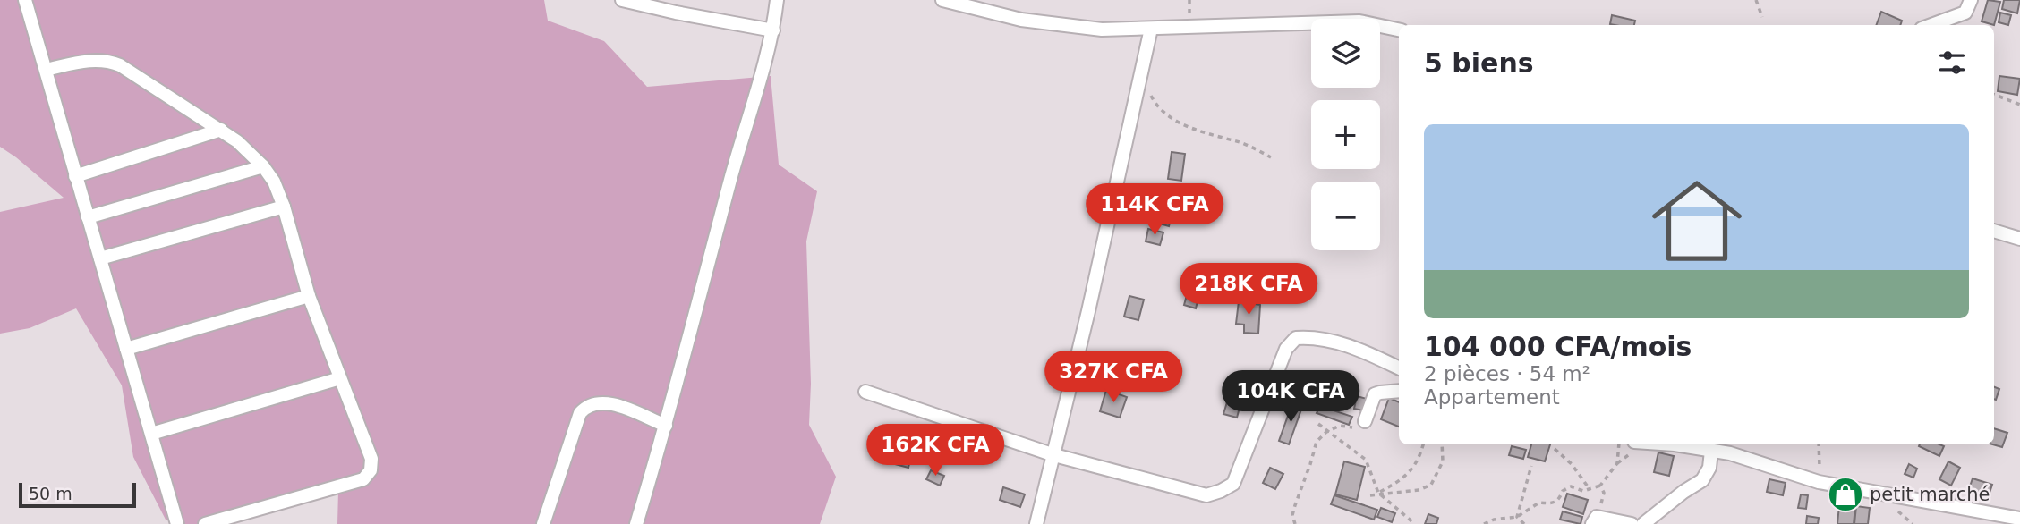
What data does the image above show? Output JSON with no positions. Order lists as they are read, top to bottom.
{
  "places": {
    "shop": ["petit marché"]
  },
  "scale_bar": "50 m",
  "page": {
    "map_buttons": ["+", "−"],
    "heading": "5 biens",
    "list": [
      {
        "name": "104 000 CFA/mois",
        "note": "2 pièces · 54 m² · Appartement"
      }
    ],
    "price": [
      "114K CFA",
      "218K CFA",
      "327K CFA",
      "104K CFA",
      "162K CFA"
    ],
    "scale": "50 m"
  }
}
